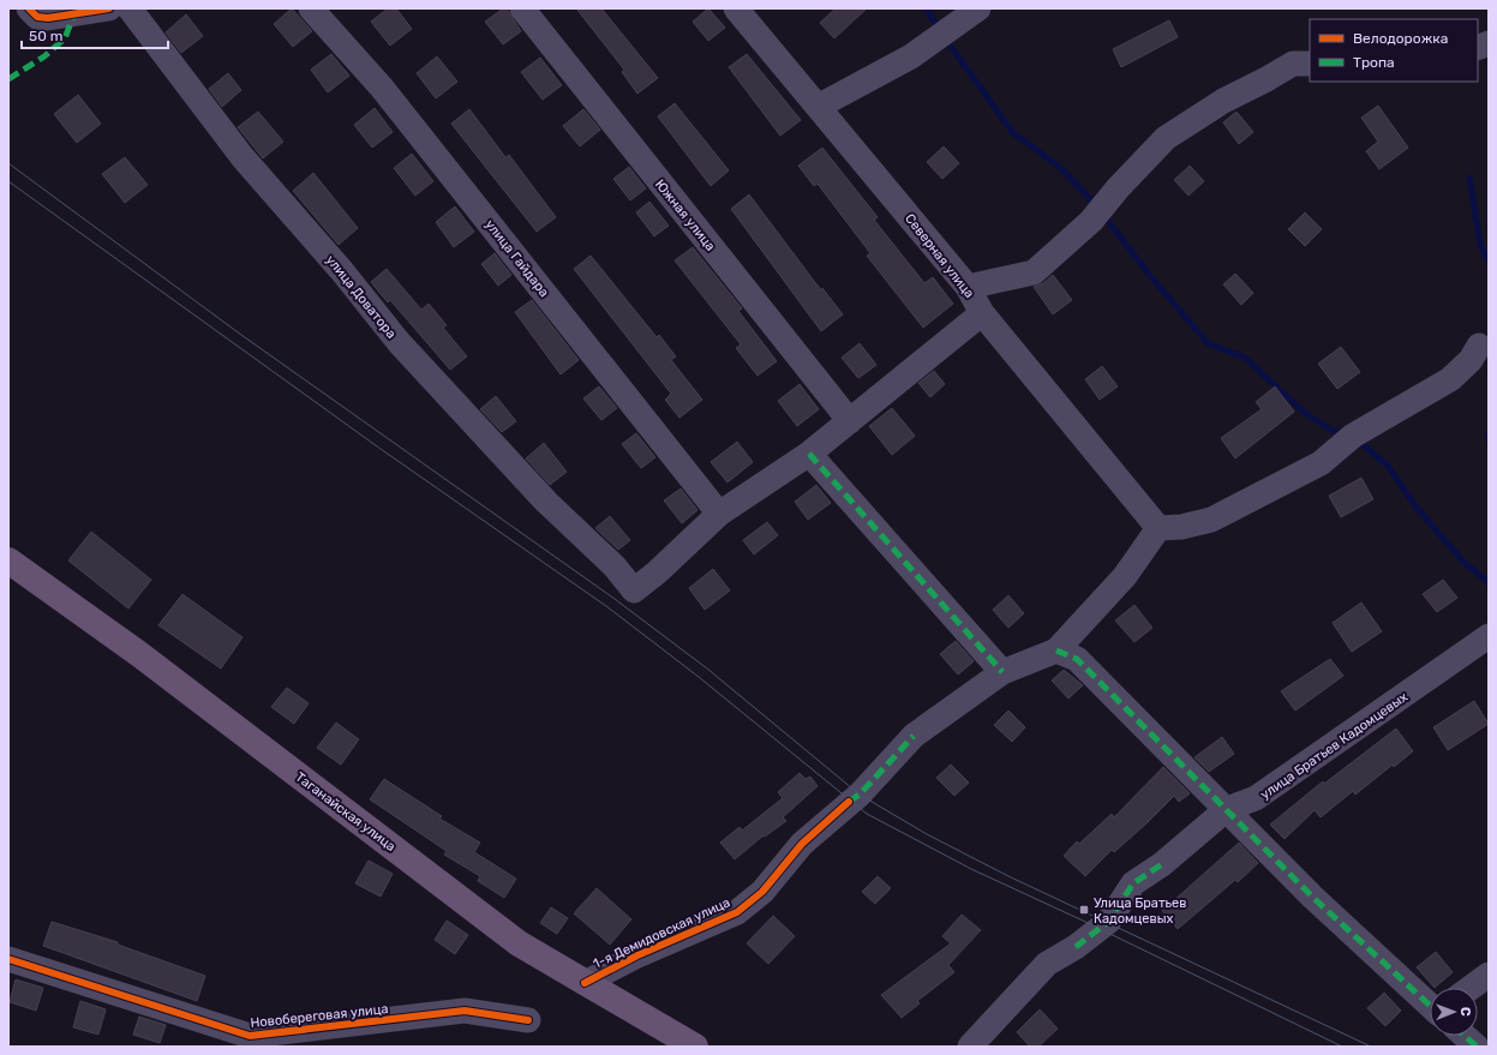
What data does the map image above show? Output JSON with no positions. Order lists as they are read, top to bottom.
{
  "streets": {
    "main road": ["Таганайская улица"],
    "street": [
      "Южная улица",
      "Северная улица",
      "улица Гайдара",
      "улица Доватора",
      "улица Братьев Кадомцевых",
      "1-я Демидовская улица",
      "Новобереговая улица"
    ]
  },
  "crossings": [
    ["Северная улица", "1-я Демидовская улица"],
    ["улица Гайдара", "улица Доватора"],
    ["Таганайская улица", "1-я Демидовская улица"]
  ],
  "places": {
    "transit": ["Улица Братьев Кадомцевых"]
  },
  "legend": ["Велодорожка", "Тропа"],
  "scale_bar": "50 m",
  "north": "right"
}
